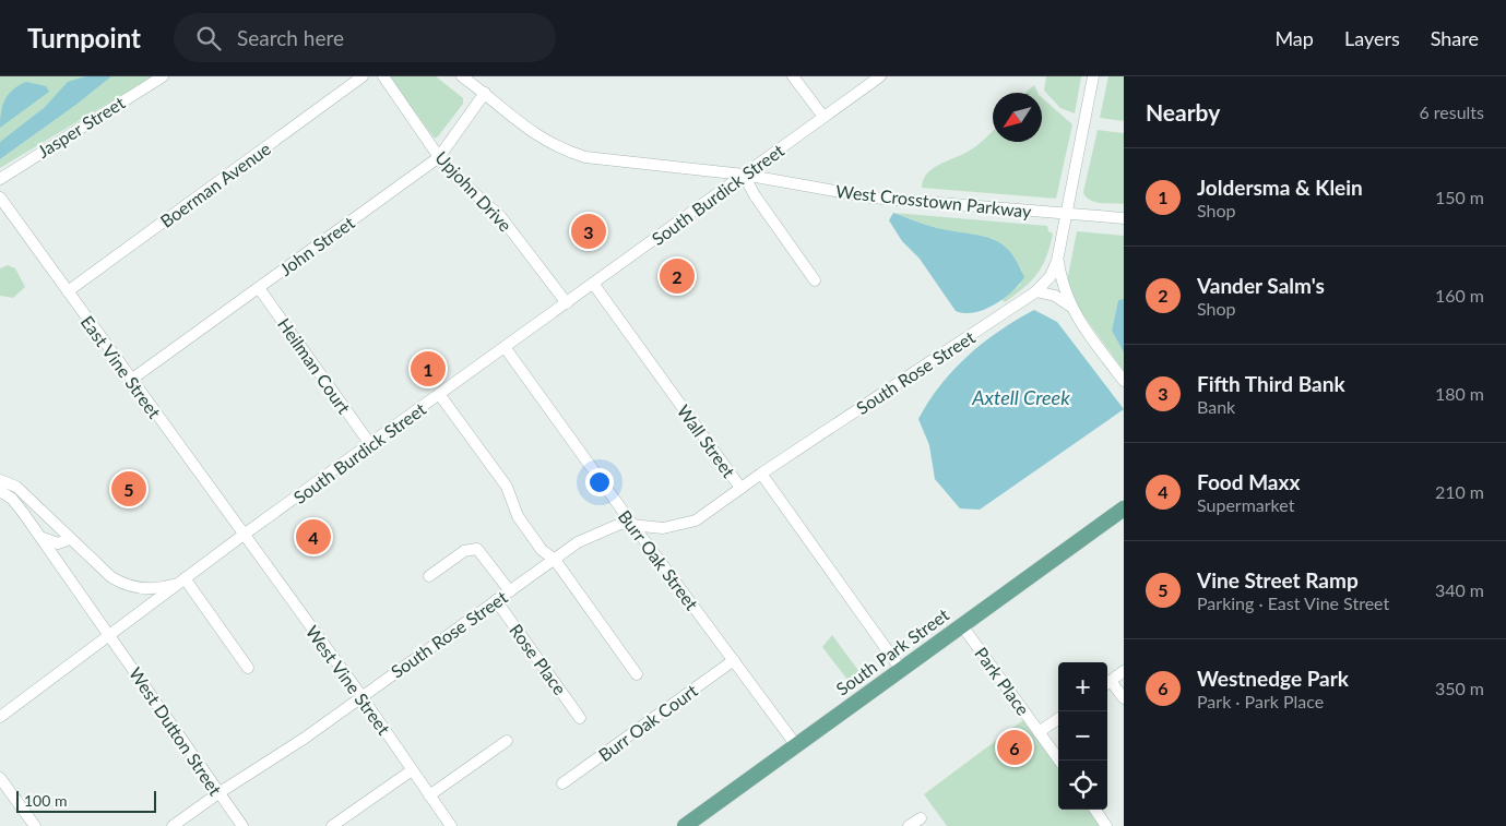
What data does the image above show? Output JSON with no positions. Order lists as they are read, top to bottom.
{
  "streets": {
    "main road": ["South Park Street"],
    "street": [
      "Jasper Street",
      "Boerman Avenue",
      "Upjohn Drive",
      "South Burdick Street",
      "West Crosstown Parkway",
      "John Street",
      "Heilman Court",
      "East Vine Street",
      "South Rose Street",
      "Wall Street",
      "Burr Oak Street",
      "Rose Place",
      "West Vine Street",
      "Park Place",
      "Burr Oak Court",
      "West Dutton Street"
    ]
  },
  "crossings": [
    ["Boerman Avenue", "East Vine Street"],
    ["Upjohn Drive", "South Burdick Street"],
    ["Upjohn Drive", "John Street"],
    ["South Burdick Street", "West Crosstown Parkway"],
    ["South Burdick Street", "Heilman Court"],
    ["South Burdick Street", "East Vine Street"],
    ["South Burdick Street", "Wall Street"],
    ["South Burdick Street", "Burr Oak Street"],
    ["South Burdick Street", "West Vine Street"],
    ["South Burdick Street", "West Dutton Street"],
    ["West Crosstown Parkway", "John Street"],
    ["John Street", "Heilman Court"],
    ["John Street", "East Vine Street"],
    ["East Vine Street", "West Vine Street"],
    ["South Rose Street", "Wall Street"],
    ["South Rose Street", "Burr Oak Street"],
    ["South Rose Street", "Rose Place"],
    ["South Rose Street", "West Vine Street"],
    ["South Rose Street", "West Dutton Street"],
    ["Wall Street", "South Park Street"],
    ["Burr Oak Street", "South Park Street"],
    ["Burr Oak Street", "Burr Oak Court"],
    ["South Park Street", "Park Place"]
  ],
  "water": ["Axtell Creek"],
  "scale_bar": "100 m",
  "north": "bottom left",
  "page": {
    "header": "Turnpoint",
    "search": "Search here",
    "nav": ["Map", "Layers", "Share"],
    "heading": ["Nearby", "6 results"],
    "list": [
      {
        "mark": "1",
        "name": "Joldersma & Klein",
        "note": "Shop",
        "value": "150 m"
      },
      {
        "mark": "2",
        "name": "Vander Salm's",
        "note": "Shop",
        "value": "160 m"
      },
      {
        "mark": "3",
        "name": "Fifth Third Bank",
        "note": "Bank",
        "value": "180 m"
      },
      {
        "mark": "4",
        "name": "Food Maxx",
        "note": "Supermarket",
        "value": "210 m"
      },
      {
        "mark": "5",
        "name": "Vine Street Ramp",
        "note": "Parking · East Vine Street",
        "value": "340 m"
      },
      {
        "mark": "6",
        "name": "Westnedge Park",
        "note": "Park · Park Place",
        "value": "350 m"
      }
    ],
    "pins": [
      "3",
      "2",
      "1",
      "5",
      "4",
      "6"
    ],
    "map_buttons": ["+", "−"],
    "scale": "100 m"
  }
}
